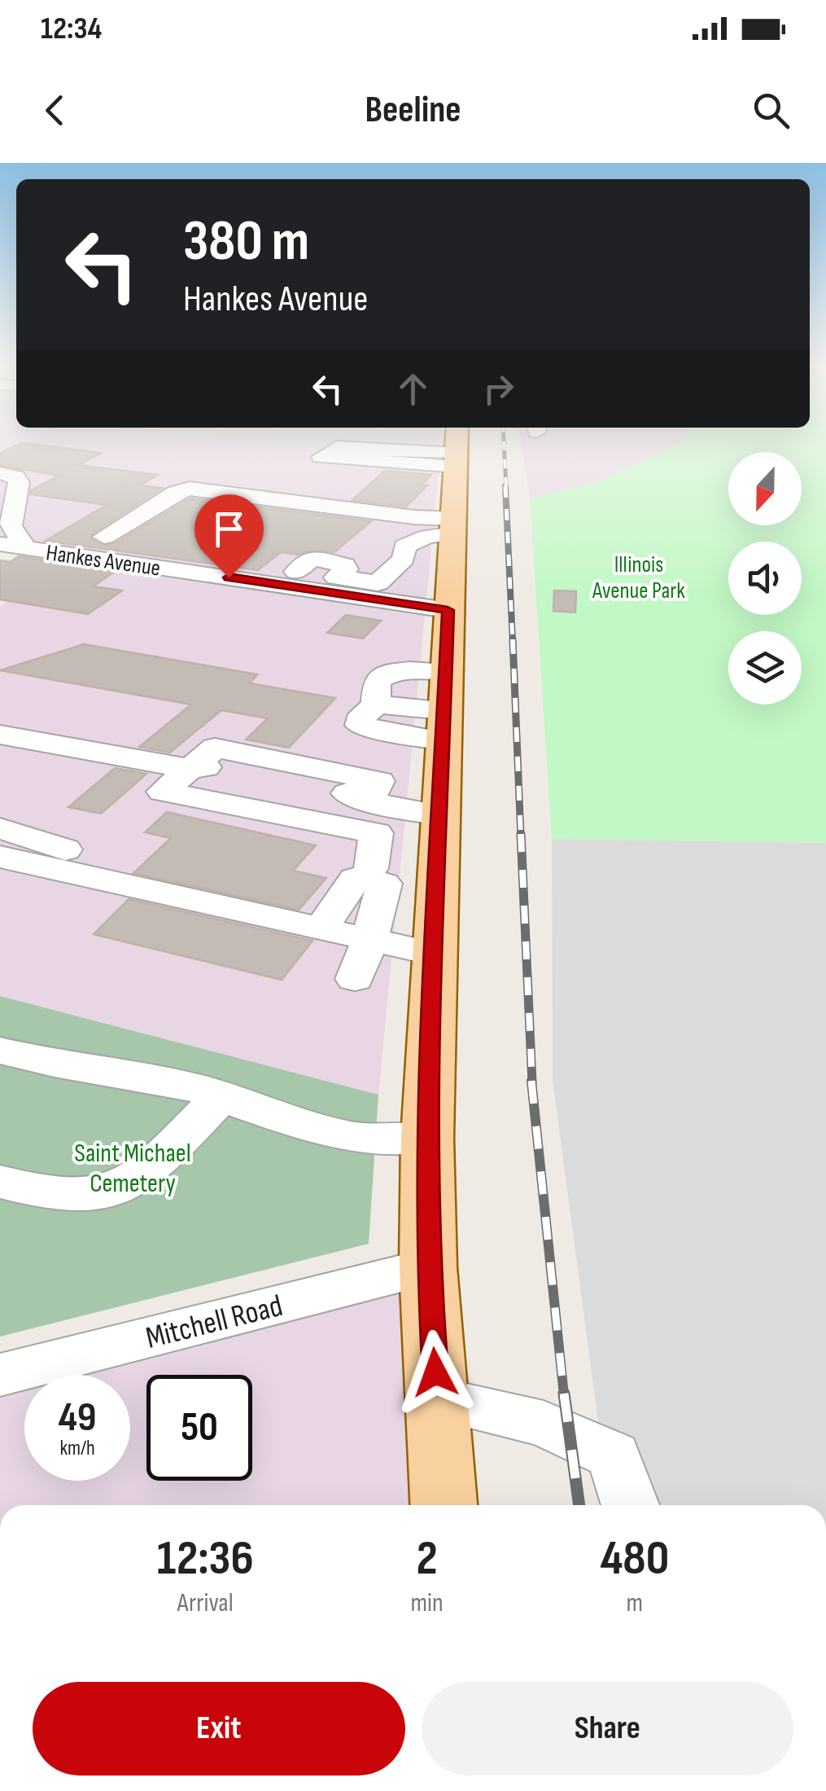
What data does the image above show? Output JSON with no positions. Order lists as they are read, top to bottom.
{
  "streets": {
    "street": ["Hankes Avenue", "Mitchell Road"]
  },
  "parks": ["Illinois Avenue Park", "Saint Michael Cemetery"],
  "north": "bottom",
  "page": {
    "status": "12:34",
    "header": "Beeline",
    "turn": ["380 m", "Hankes Avenue"],
    "speed": "49 km/h",
    "limit": "50",
    "eta": [
      "12:36",
      "Arrival",
      "2",
      "min",
      "480",
      "m"
    ],
    "buttons": ["Exit", "Share"]
  }
}
